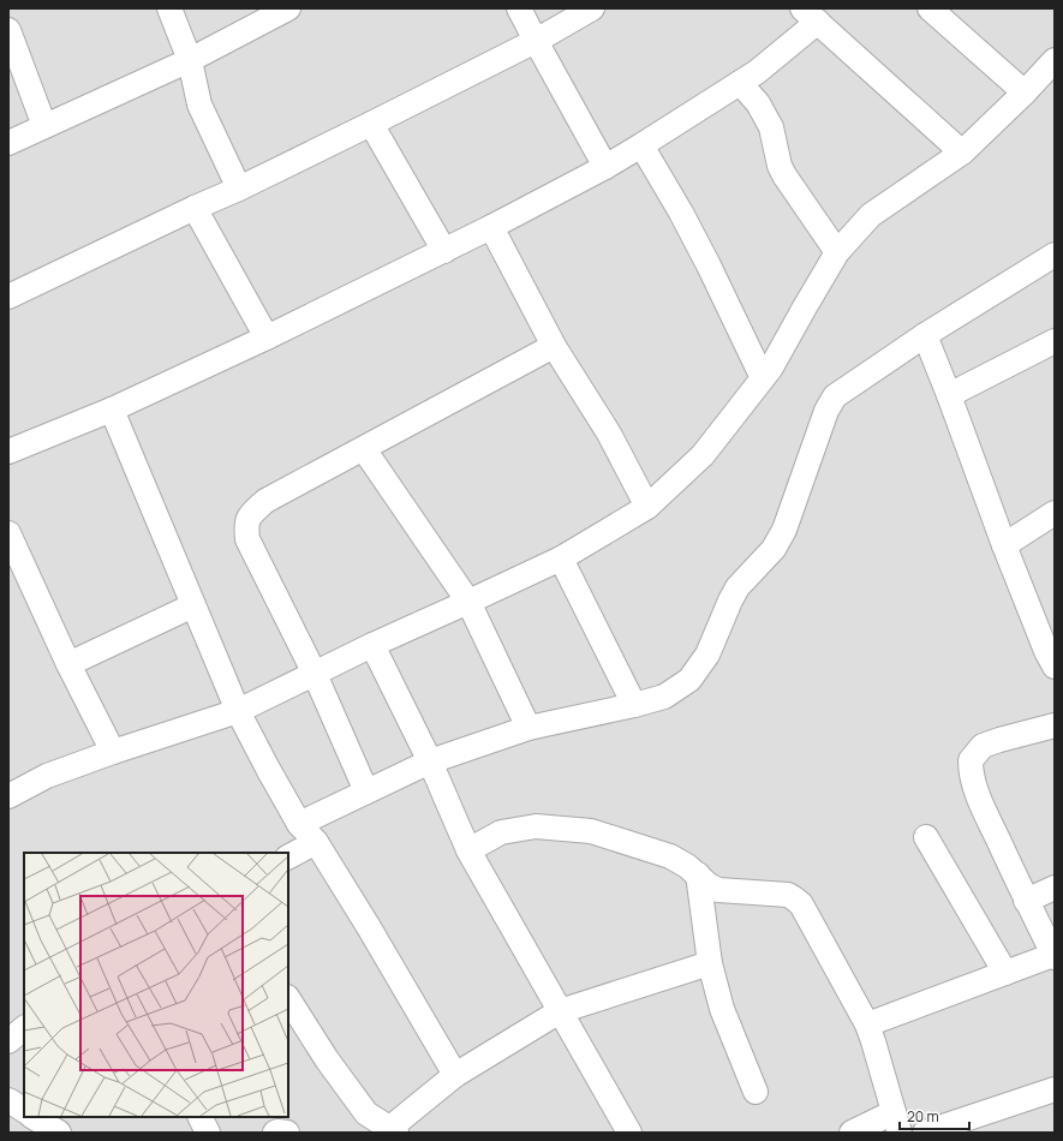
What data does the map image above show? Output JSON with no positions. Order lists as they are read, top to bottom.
{
  "scale_bar": "20 m"
}
